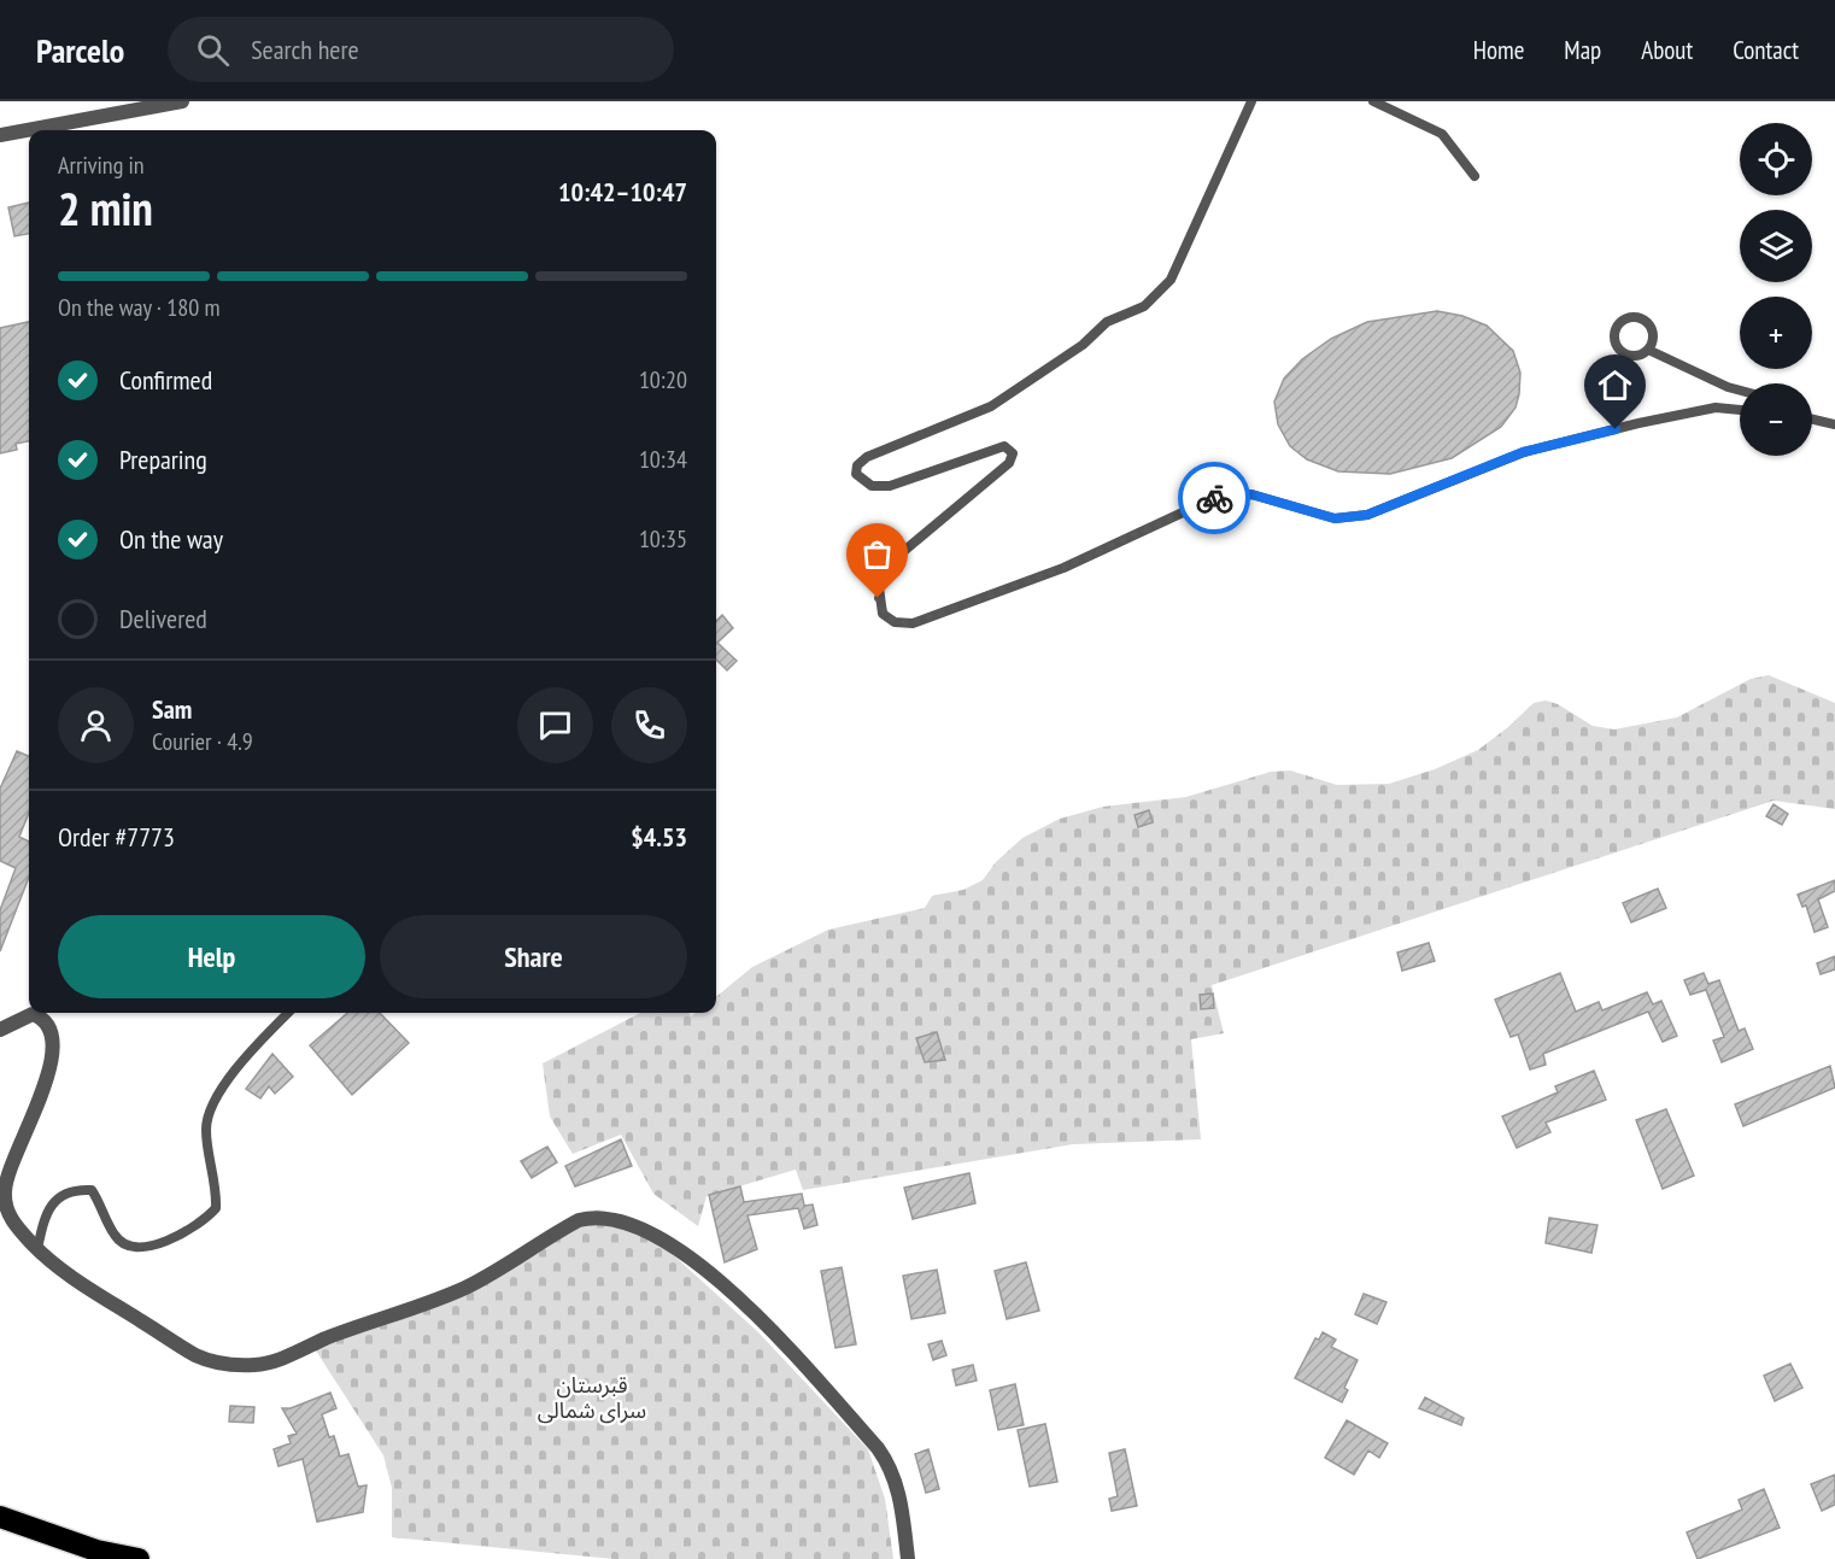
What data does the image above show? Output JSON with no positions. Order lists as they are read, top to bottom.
{
  "parks": ["قبرستان سرای شمالی"],
  "page": {
    "header": "Parcelo",
    "search": "Search here",
    "nav": [
      "Home",
      "Map",
      "About",
      "Contact"
    ],
    "map_buttons": ["+", "−"],
    "heading": ["2 min", "Arriving in", "10:42–10:47"],
    "panel": [
      "Sam",
      "Courier · 4.9",
      "Order #7773",
      "$4.53"
    ],
    "bar": "On the way · 180 m",
    "list": [
      ["Confirmed", "10:20"],
      ["Preparing", "10:34"],
      ["On the way", "10:35"],
      "Delivered"
    ],
    "buttons": ["Help", "Share"]
  }
}
